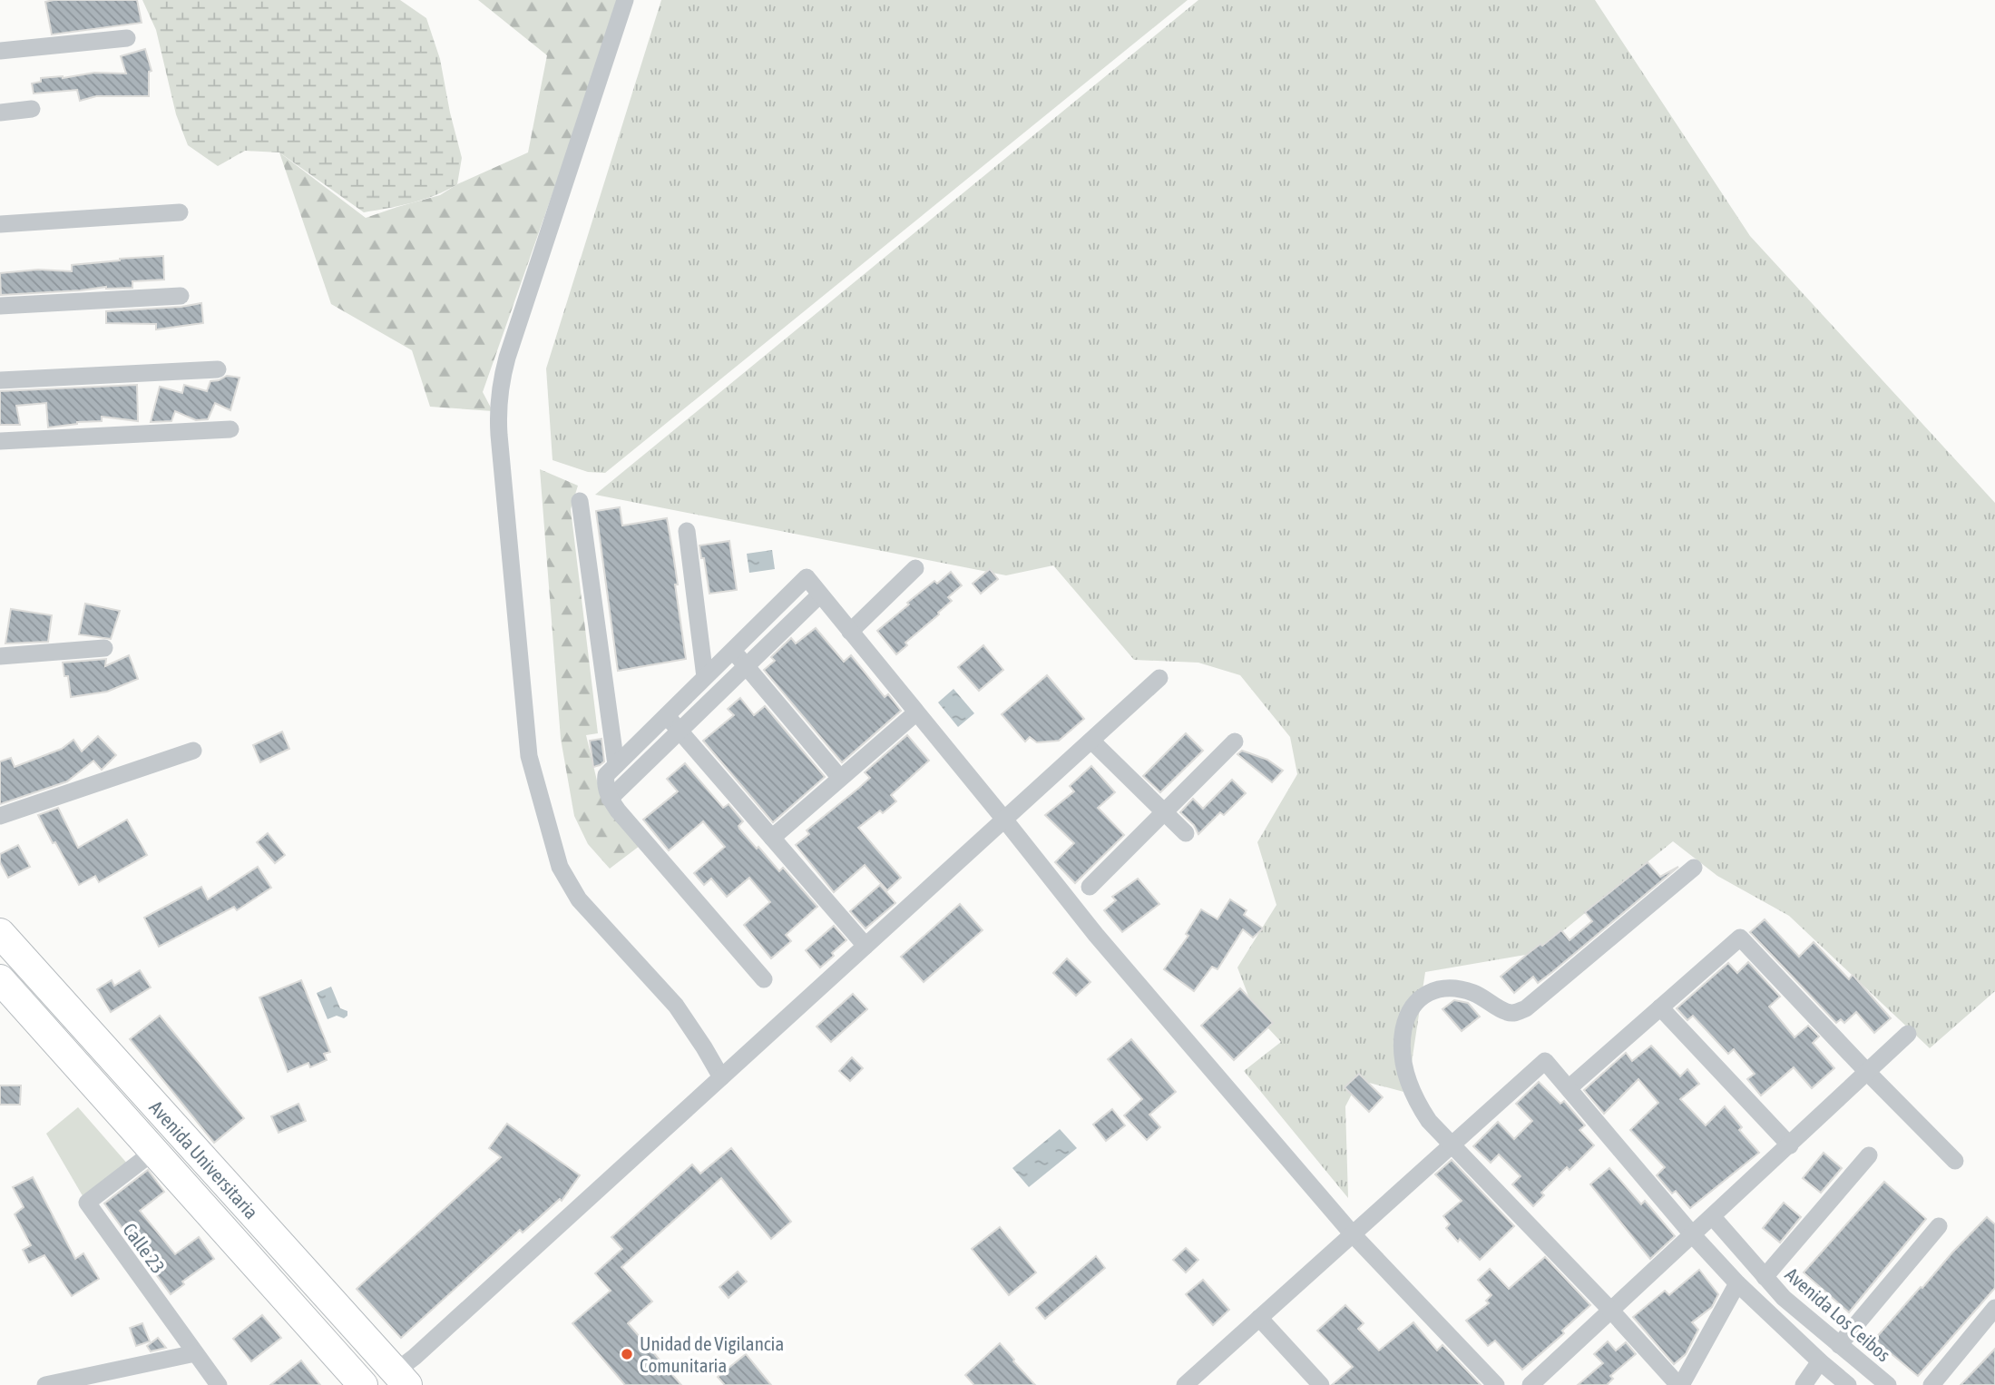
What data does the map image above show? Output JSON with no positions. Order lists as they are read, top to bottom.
{
  "streets": {
    "main road": ["Avenida Universitaria"],
    "street": ["Calle 23", "Avenida Los Ceibos"]
  },
  "crossings": [
    ["Avenida Universitaria", "Calle 23"]
  ],
  "places": ["Unidad de Vigilancia Comunitaria"]
}
